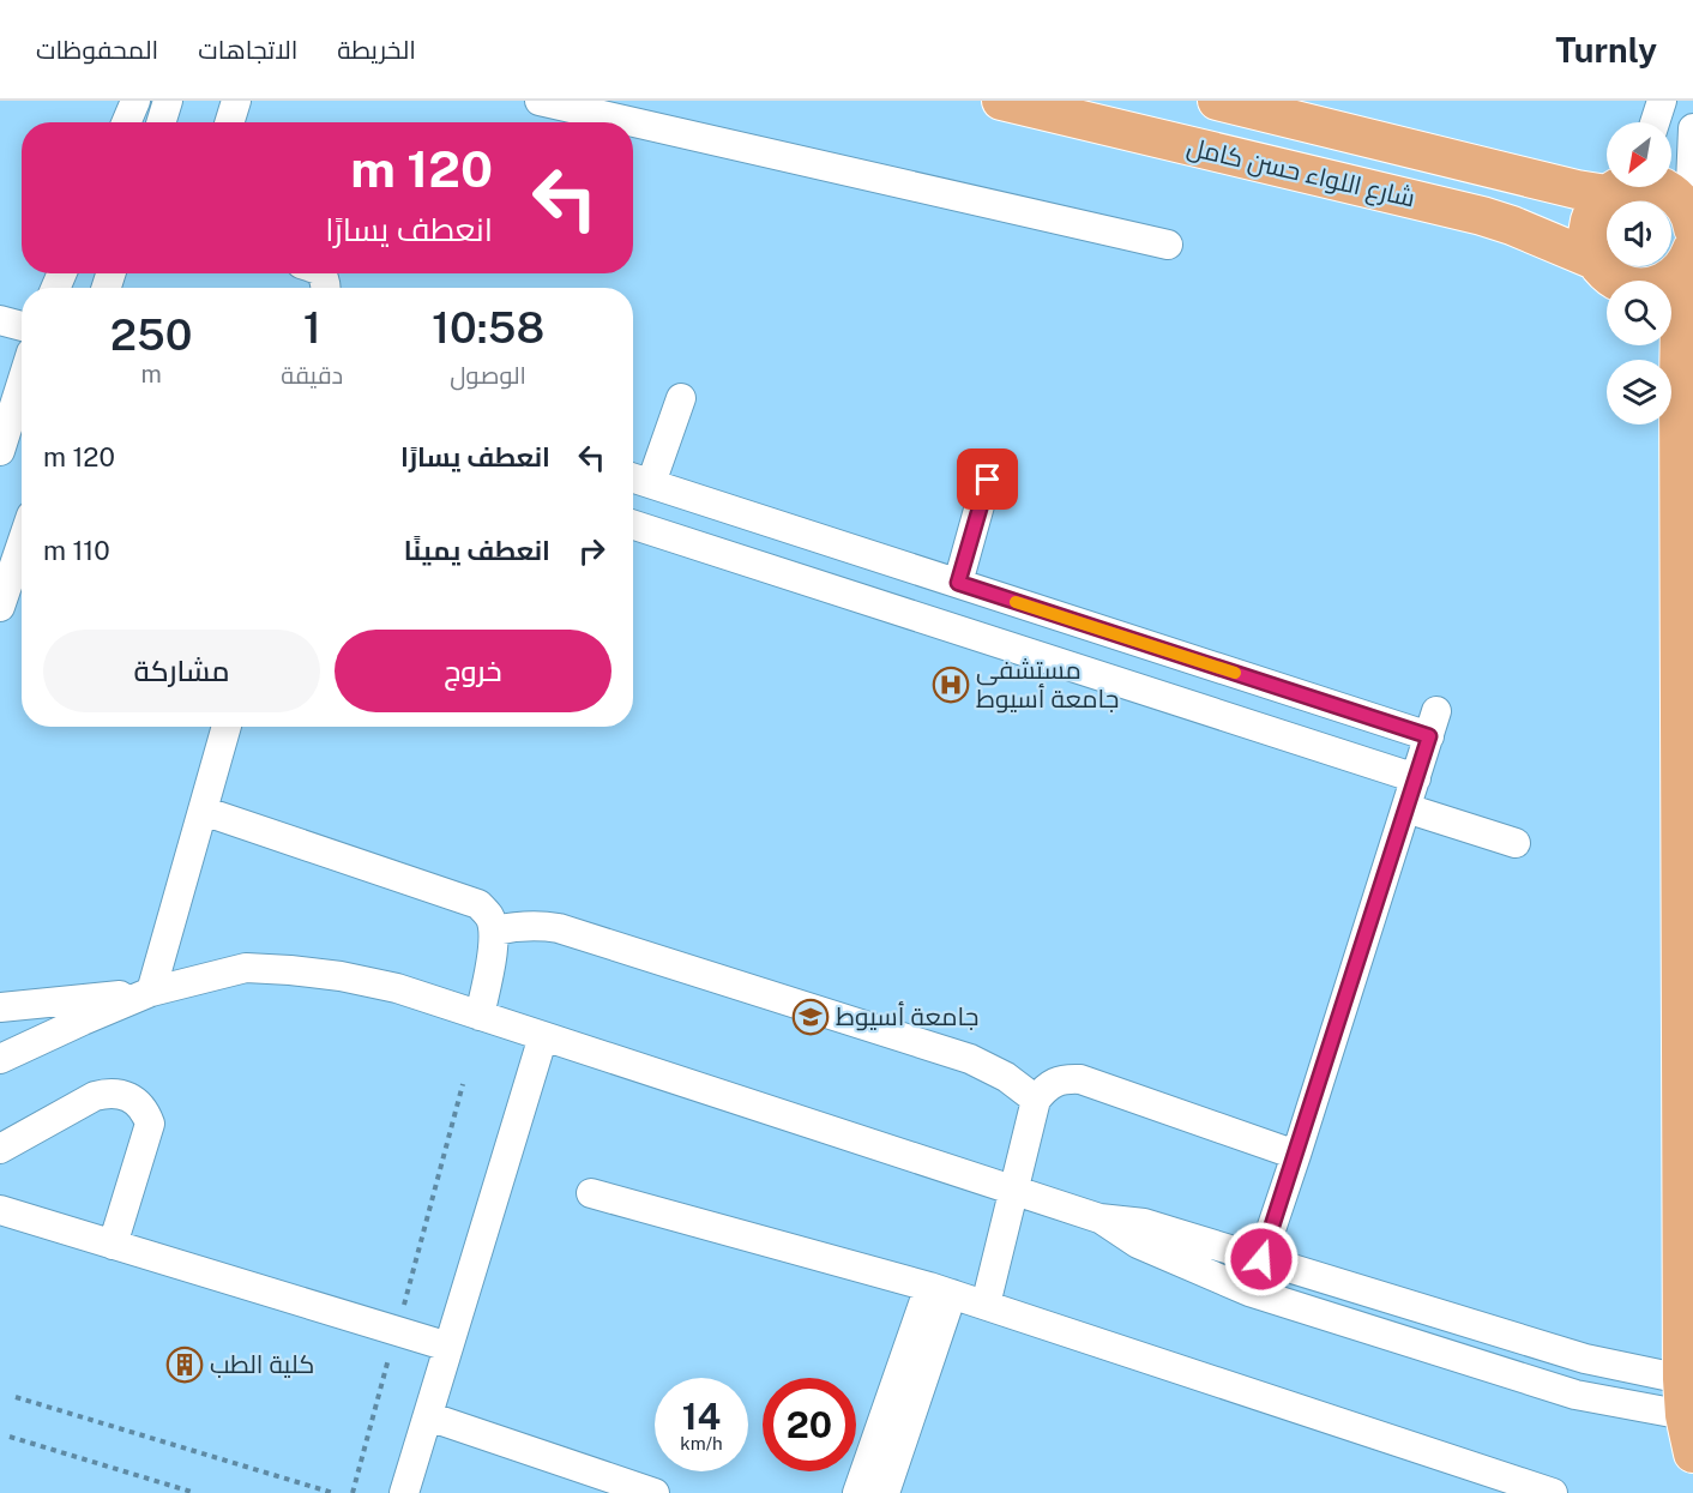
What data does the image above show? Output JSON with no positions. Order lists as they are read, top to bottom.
{
  "streets": {
    "main road": ["شارع اللواء حسن كامل"]
  },
  "places": {
    "hospital": ["مستشفی جامعة أسيوط"],
    "school or university": ["جامعة أسيوط"],
    "building": ["كلية الطب"]
  },
  "north": "bottom left",
  "page": {
    "header": "Turnly",
    "nav": ["الخريطة", "الاتجاهات", "المحفوظات"],
    "turn": ["120 m", "انعطف يسارًا"],
    "eta": [
      "10:58",
      "الوصول",
      "1",
      "دقيقة",
      "250",
      "m"
    ],
    "list": [
      {
        "name": "انعطف يسارًا",
        "value": "120 m"
      },
      {
        "name": "انعطف يمينًا",
        "value": "110 m"
      }
    ],
    "buttons": ["خروج", "مشاركة"],
    "speed": "14 km/h",
    "limit": "20"
  }
}
